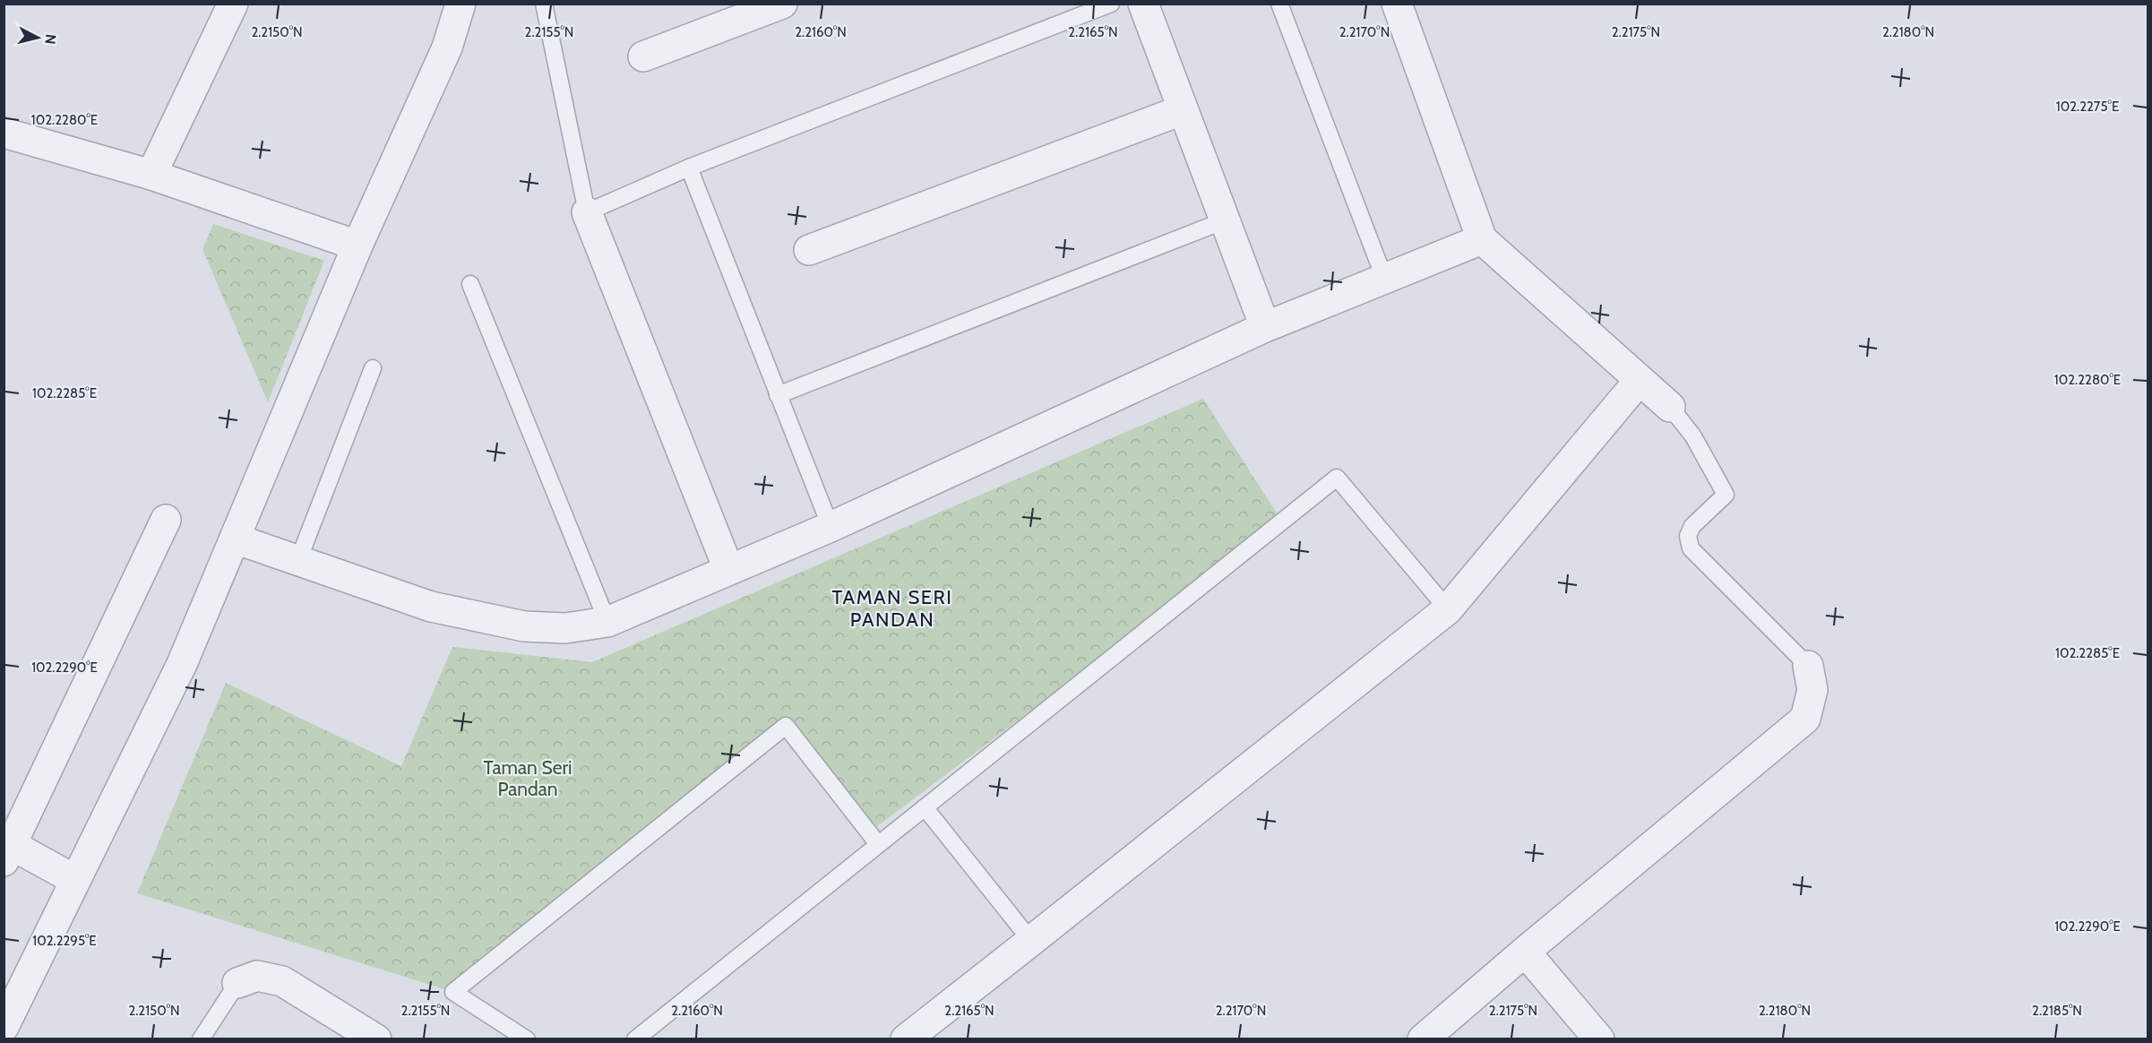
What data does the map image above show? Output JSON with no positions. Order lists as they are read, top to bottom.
{
  "districts": ["TAMAN SERI PANDAN"],
  "parks": ["Taman Seri Pandan"],
  "north": "right",
  "coordinates": [
    "2.2150°N",
    "2.2155°N",
    "2.2160°N",
    "2.2165°N",
    "2.2170°N",
    "2.2175°N",
    "2.2180°N",
    "102.2275°E",
    "102.2280°E",
    "102.2285°E",
    "102.2290°E",
    "102.2295°E",
    "2.2185°N"
  ]
}
